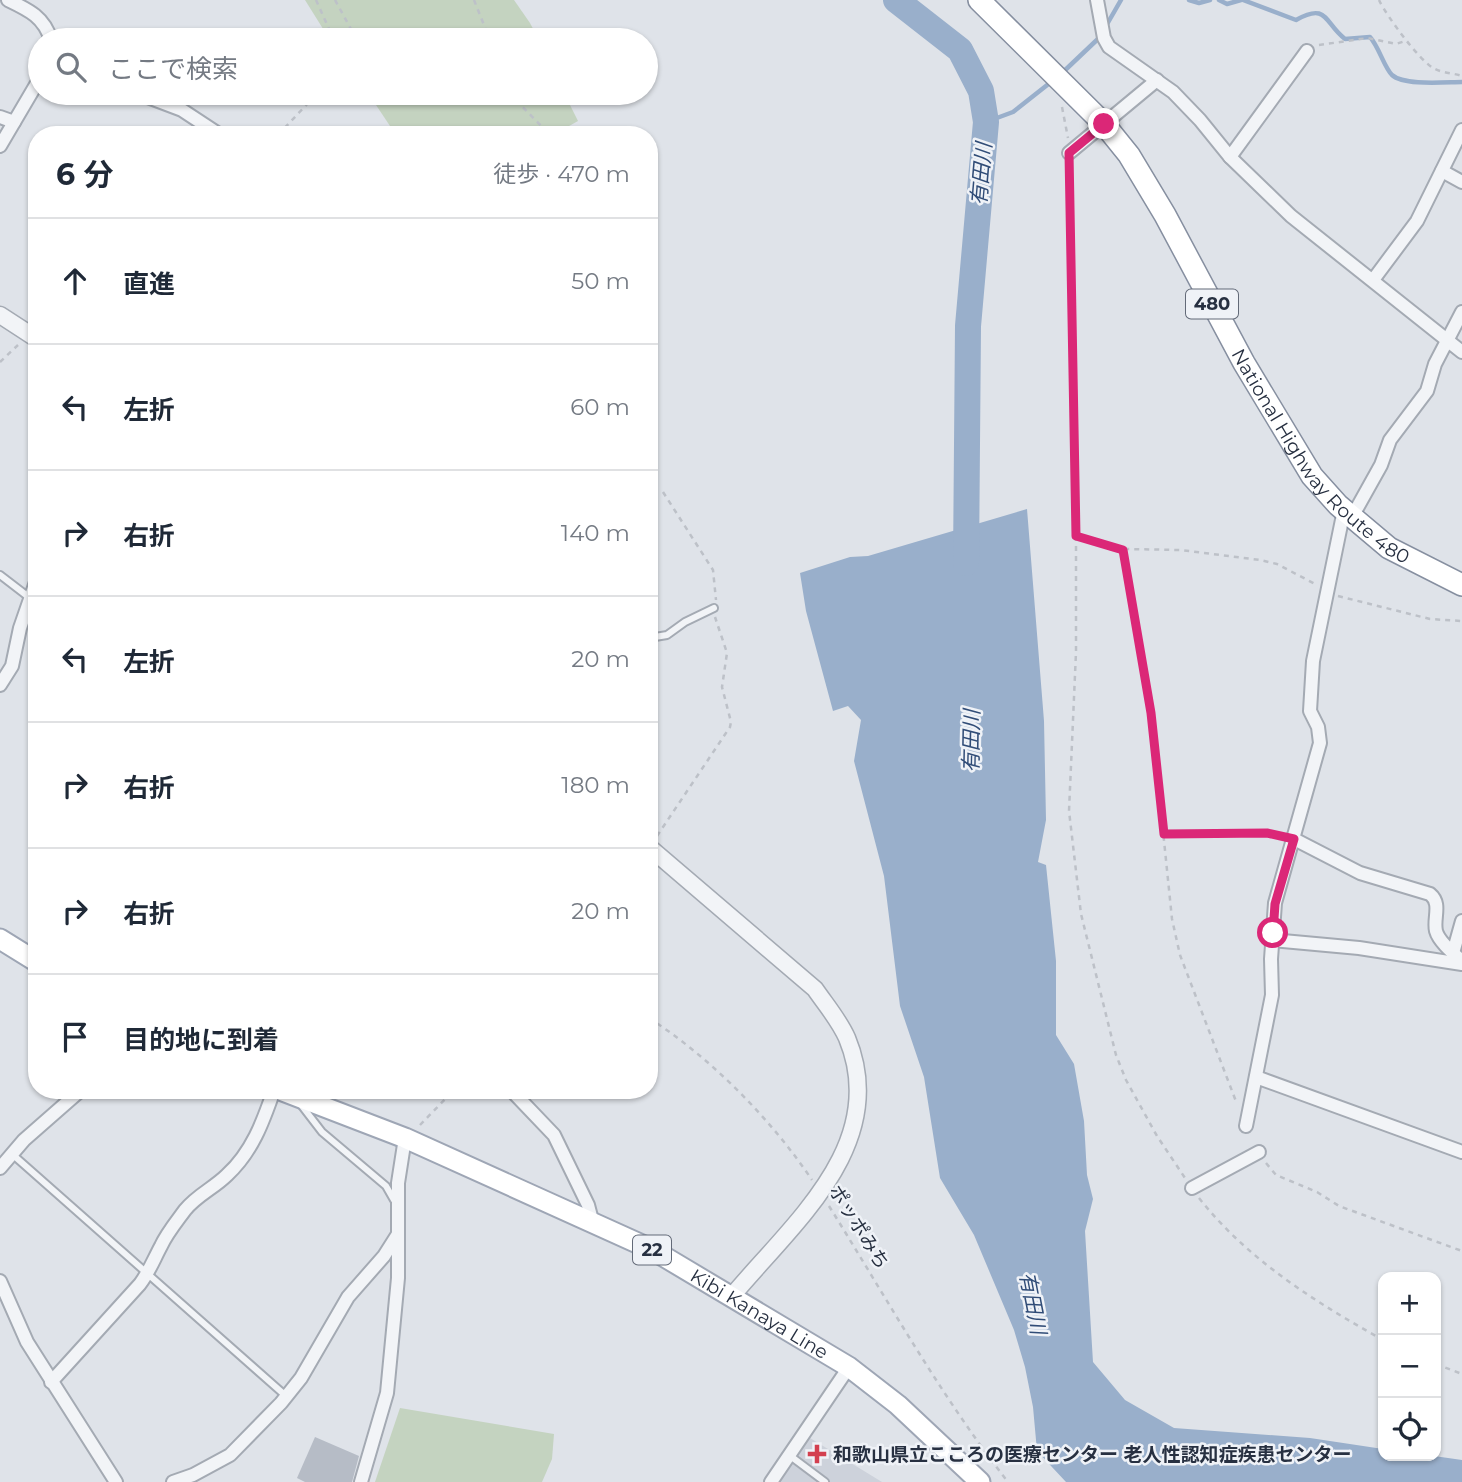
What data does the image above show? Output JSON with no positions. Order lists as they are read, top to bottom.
{
  "streets": {
    "highway": ["480", "National Highway Route 480"],
    "main road": ["22", "Kibi Kanaya Line"],
    "path": ["ポッポみち"]
  },
  "water": ["有田川"],
  "places": {
    "health": ["和歌山県立こころの医療センター 老人性認知症疾患センター"]
  },
  "page": {
    "search": "ここで検索",
    "heading": ["6 分", "徒歩 · 470 m"],
    "list": [
      ["直進", "50 m"],
      ["左折", "60 m"],
      ["右折", "140 m"],
      ["左折", "20 m"],
      ["右折", "180 m"],
      ["右折", "20 m"],
      "目的地に到着"
    ],
    "map_buttons": ["+", "−"]
  }
}
